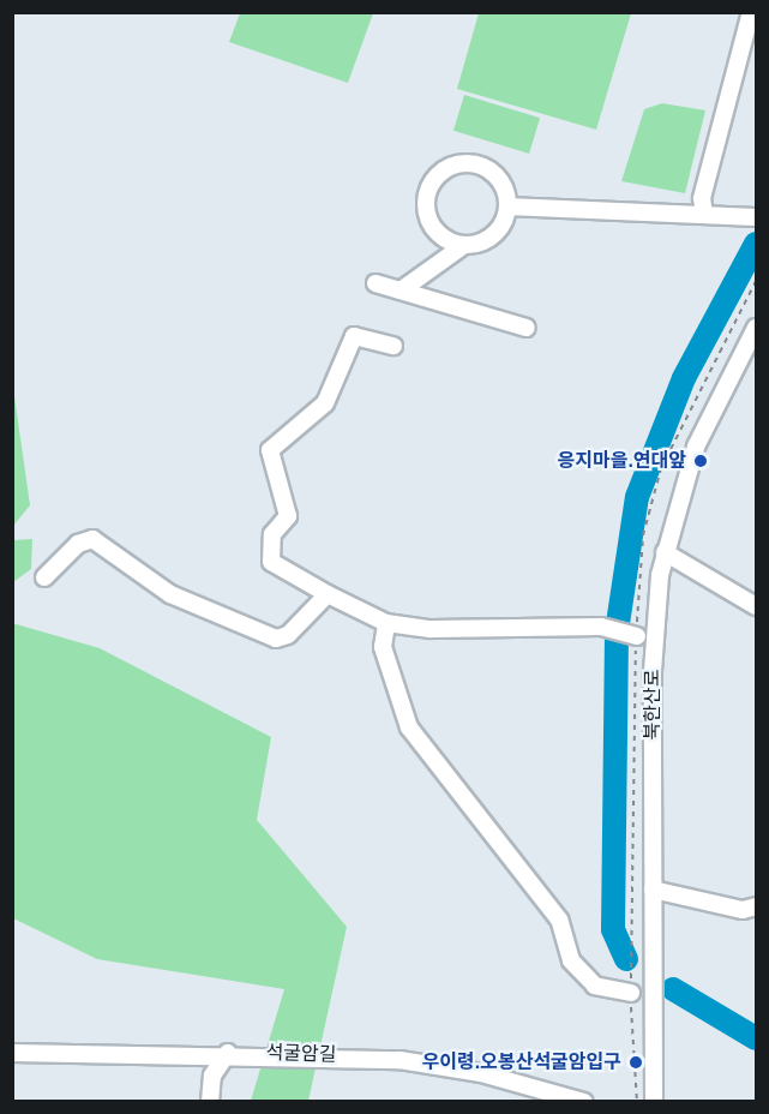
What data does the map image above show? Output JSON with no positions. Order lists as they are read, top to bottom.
{
  "streets": {
    "street": ["북한산로", "석굴암길"]
  },
  "places": ["응지마을.연대앞", "우이령.오봉산석굴암입구"]
}
